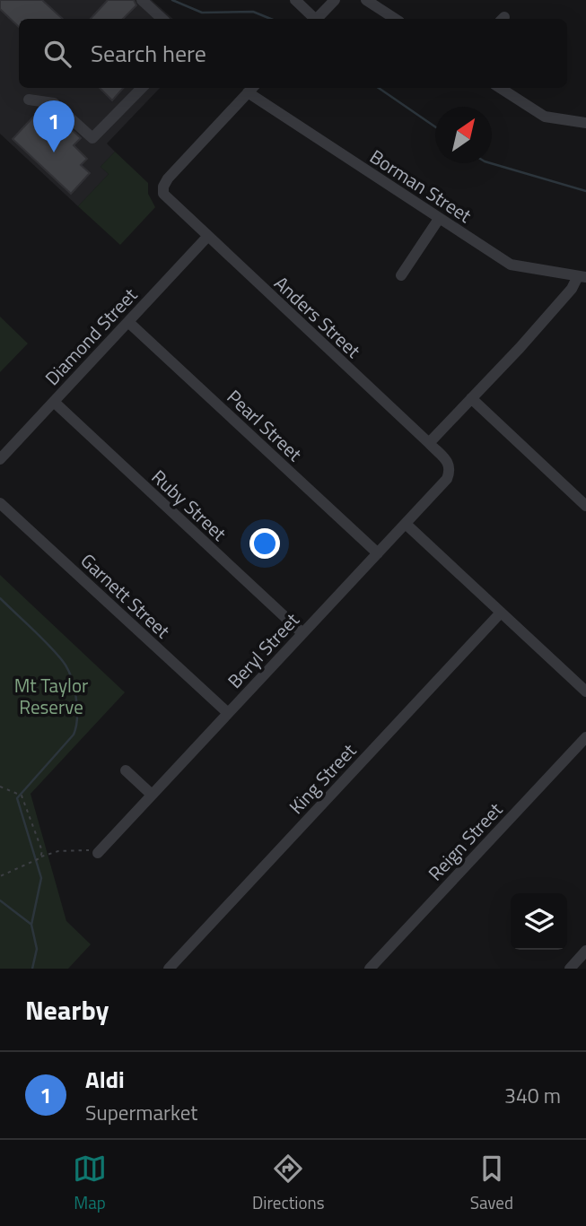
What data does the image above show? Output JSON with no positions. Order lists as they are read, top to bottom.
{
  "streets": {
    "street": [
      "Borman Street",
      "Anders Street",
      "Diamond Street",
      "Pearl Street",
      "Ruby Street",
      "Garnett Street",
      "Beryl Street",
      "King Street",
      "Reign Street"
    ]
  },
  "crossings": [
    ["Borman Street", "Anders Street"],
    ["Anders Street", "Diamond Street"],
    ["Anders Street", "Beryl Street"],
    ["Diamond Street", "Pearl Street"],
    ["Diamond Street", "Ruby Street"],
    ["Pearl Street", "Beryl Street"],
    ["Ruby Street", "Beryl Street"],
    ["Garnett Street", "Beryl Street"]
  ],
  "parks": ["Mt Taylor Reserve"],
  "north": "top right",
  "page": {
    "search": "Search here",
    "pins": "1",
    "heading": "Nearby",
    "list": [
      {
        "mark": "1",
        "name": "Aldi",
        "note": "Supermarket",
        "value": "340 m"
      }
    ],
    "nav": ["Map", "Directions", "Saved"]
  }
}
